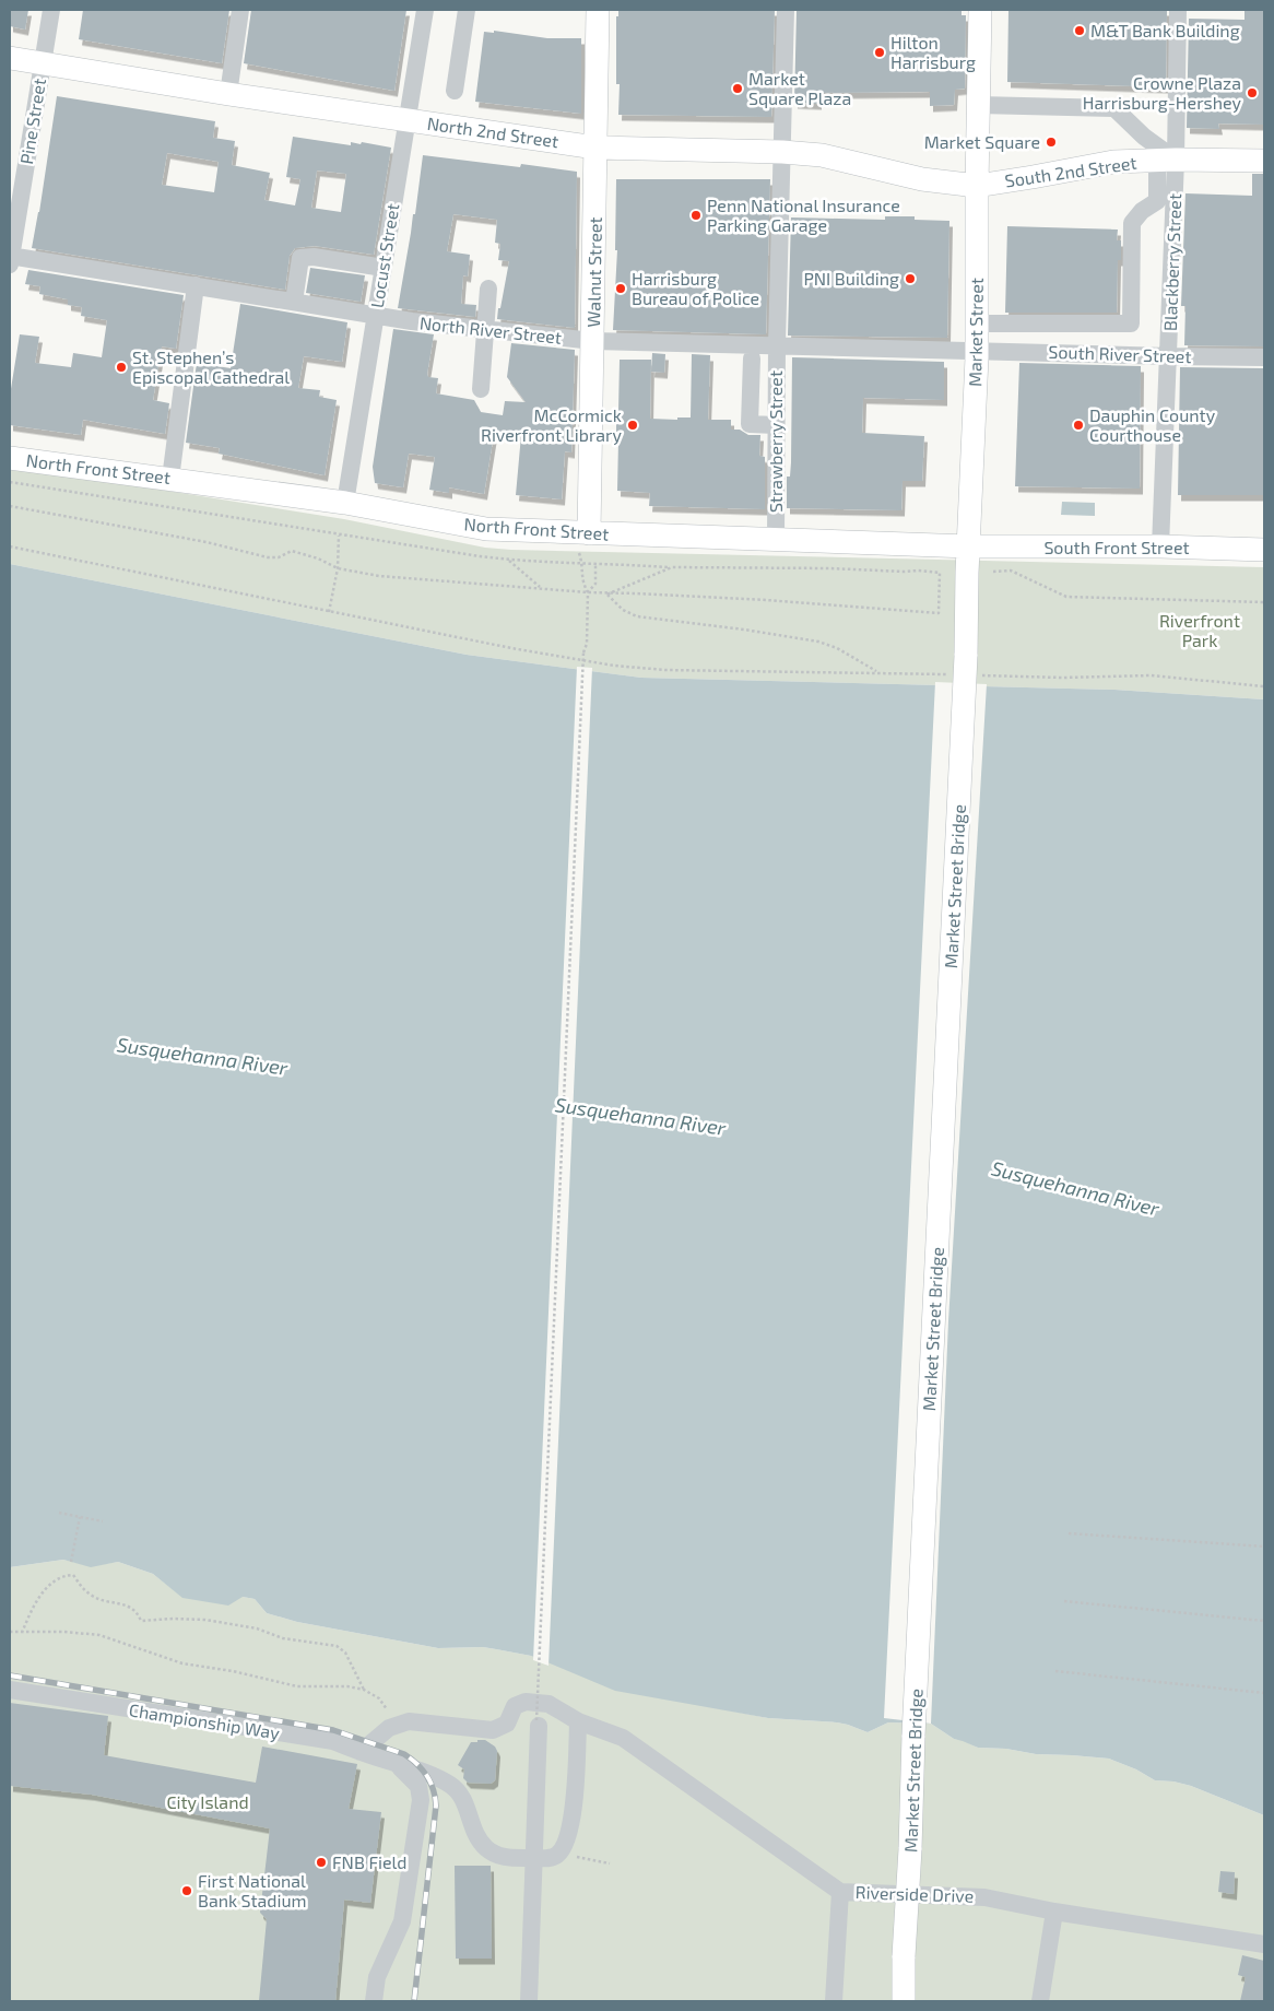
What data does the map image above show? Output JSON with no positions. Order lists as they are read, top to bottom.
{
  "streets": {
    "main road": [
      "North 2nd Street",
      "South 2nd Street",
      "Walnut Street",
      "Market Street",
      "North Front Street",
      "South Front Street",
      "Market Street Bridge"
    ],
    "street": [
      "Pine Street",
      "Locust Street",
      "Blackberry Street",
      "North River Street",
      "South River Street",
      "Strawberry Street",
      "Championship Way",
      "Riverside Drive"
    ]
  },
  "crossings": [
    ["Pine Street", "North 2nd Street"],
    ["Pine Street", "North River Street"],
    ["North 2nd Street", "South 2nd Street"],
    ["North 2nd Street", "Locust Street"],
    ["North 2nd Street", "Walnut Street"],
    ["North 2nd Street", "Market Street"],
    ["North 2nd Street", "Strawberry Street"],
    ["South 2nd Street", "Blackberry Street"],
    ["South 2nd Street", "Market Street"],
    ["Locust Street", "North River Street"],
    ["Locust Street", "North Front Street"],
    ["Blackberry Street", "South River Street"],
    ["Blackberry Street", "South Front Street"],
    ["Walnut Street", "North River Street"],
    ["Walnut Street", "North Front Street"],
    ["North River Street", "Market Street"],
    ["North River Street", "South River Street"],
    ["North River Street", "Strawberry Street"],
    ["Market Street", "South River Street"],
    ["Market Street", "North Front Street"],
    ["Market Street", "South Front Street"],
    ["Market Street", "Market Street Bridge"],
    ["Strawberry Street", "North Front Street"],
    ["North Front Street", "South Front Street"]
  ],
  "water": ["Susquehanna River"],
  "parks": ["Riverfront Park", "City Island"],
  "places": [
    "M&T Bank Building",
    "Hilton Harrisburg",
    "Market Square Plaza",
    "Crowne Plaza Harrisburg-Hershey",
    "Market Square",
    "Penn National Insurance Parking Garage",
    "PNI Building",
    "Harrisburg Bureau of Police",
    "St. Stephen’s Episcopal Cathedral",
    "McCormick Riverfront Library",
    "Dauphin County Courthouse",
    "FNB Field",
    "First National Bank Stadium"
  ]
}
